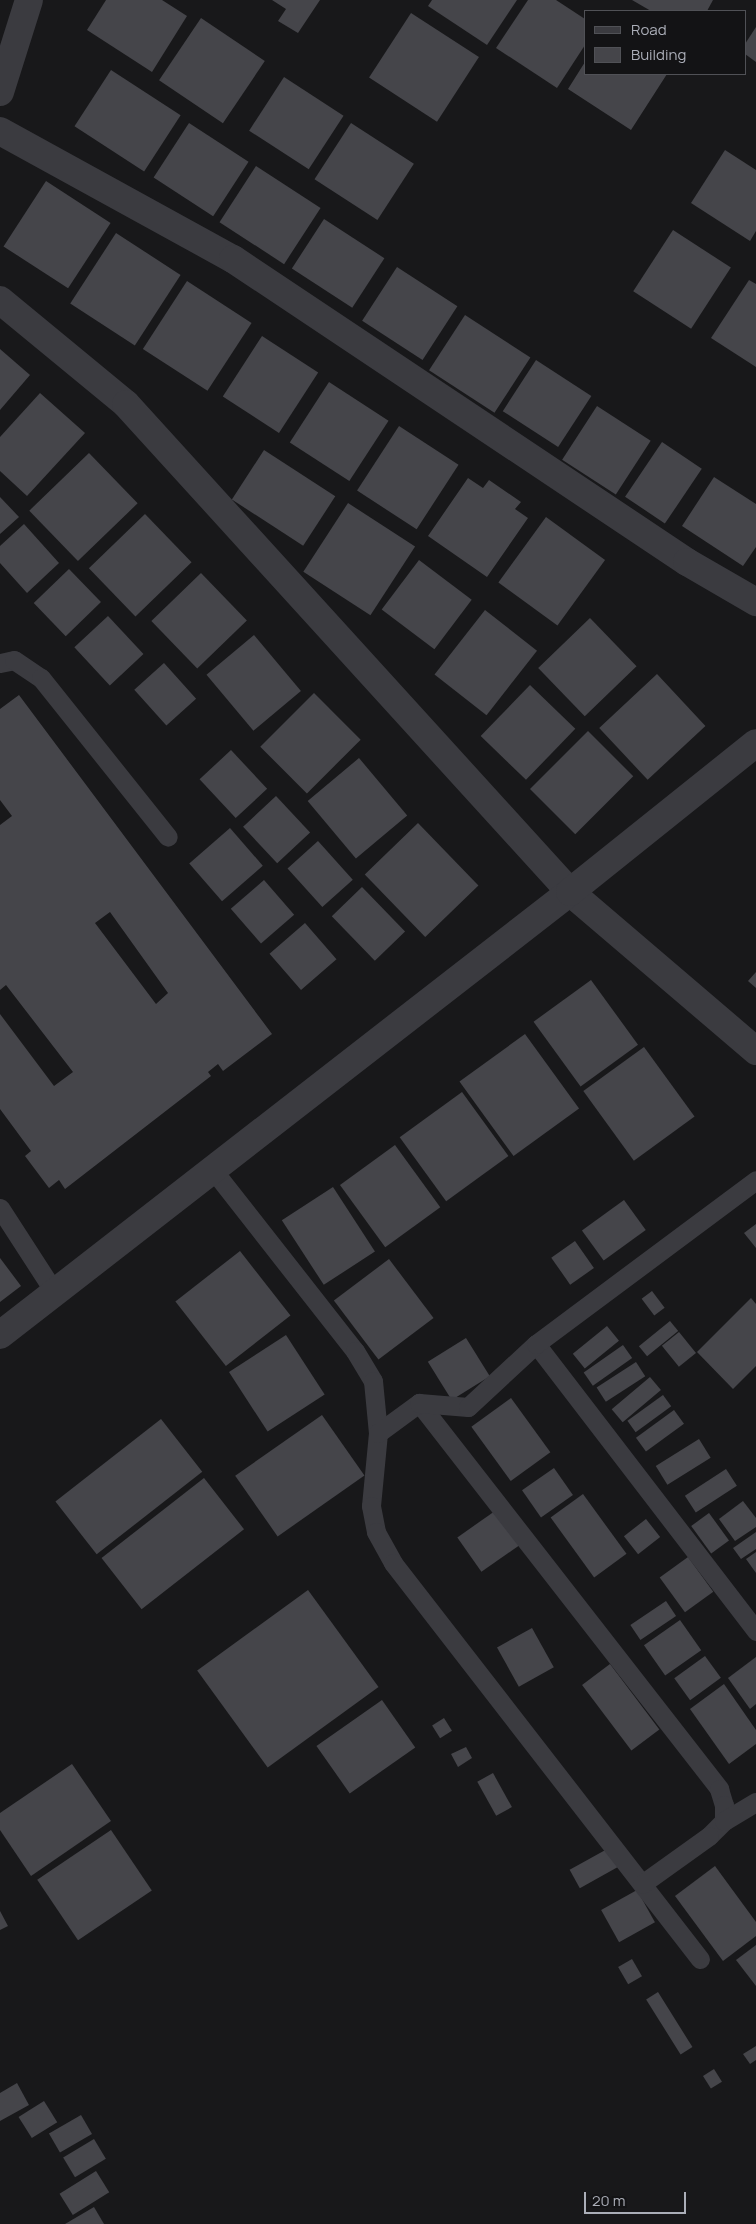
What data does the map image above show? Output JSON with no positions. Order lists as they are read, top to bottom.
{
  "legend": ["Road", "Building"],
  "scale_bar": "20 m"
}
